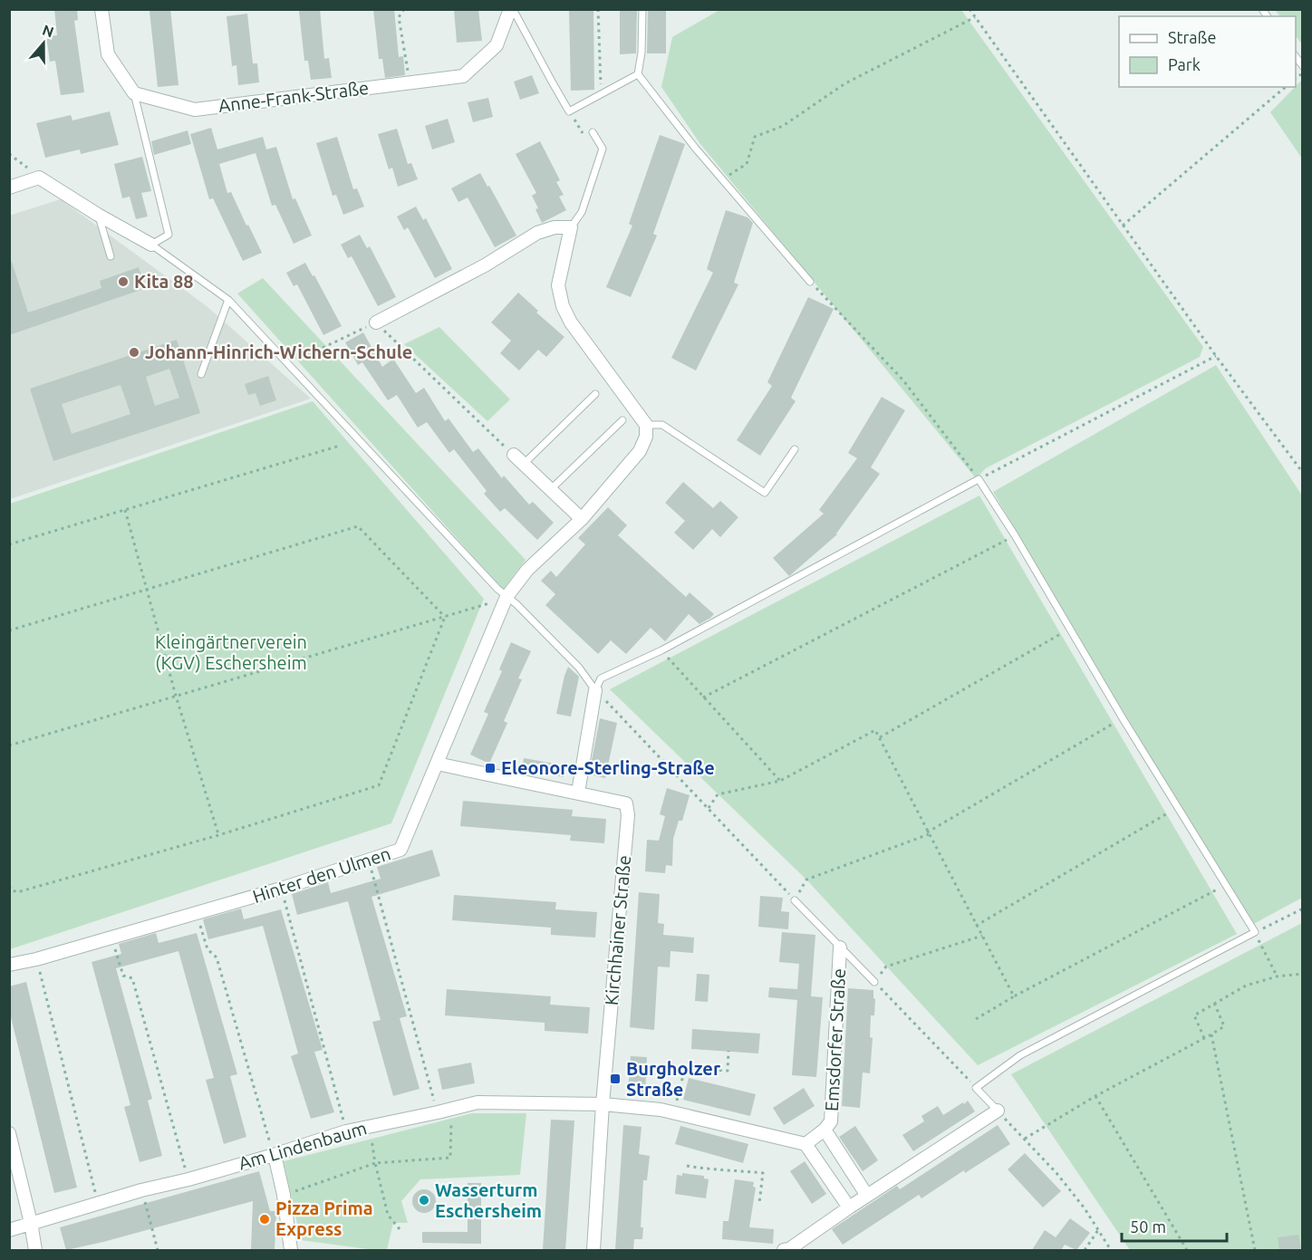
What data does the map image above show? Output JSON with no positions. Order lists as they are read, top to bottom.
{
  "streets": {
    "street": [
      "Anne-Frank-Straße",
      "Hinter den Ulmen",
      "Kirchhainer Straße",
      "Emsdorfer Straße",
      "Am Lindenbaum"
    ]
  },
  "crossings": [
    ["Hinter den Ulmen", "Kirchhainer Straße"],
    ["Kirchhainer Straße", "Am Lindenbaum"]
  ],
  "parks": ["Kleingärtnerverein (KGV) Eschersheim"],
  "places": {
    "other": [
      "Kita 88",
      "Johann-Hinrich-Wichern-Schule",
      "Wasserturm Eschersheim",
      "Pizza Prima Express"
    ],
    "transit": ["Eleonore-Sterling-Straße", "Burgholzer Straße"]
  },
  "legend": ["Straße", "Park"],
  "scale_bar": "50 m",
  "north": "top"
}
